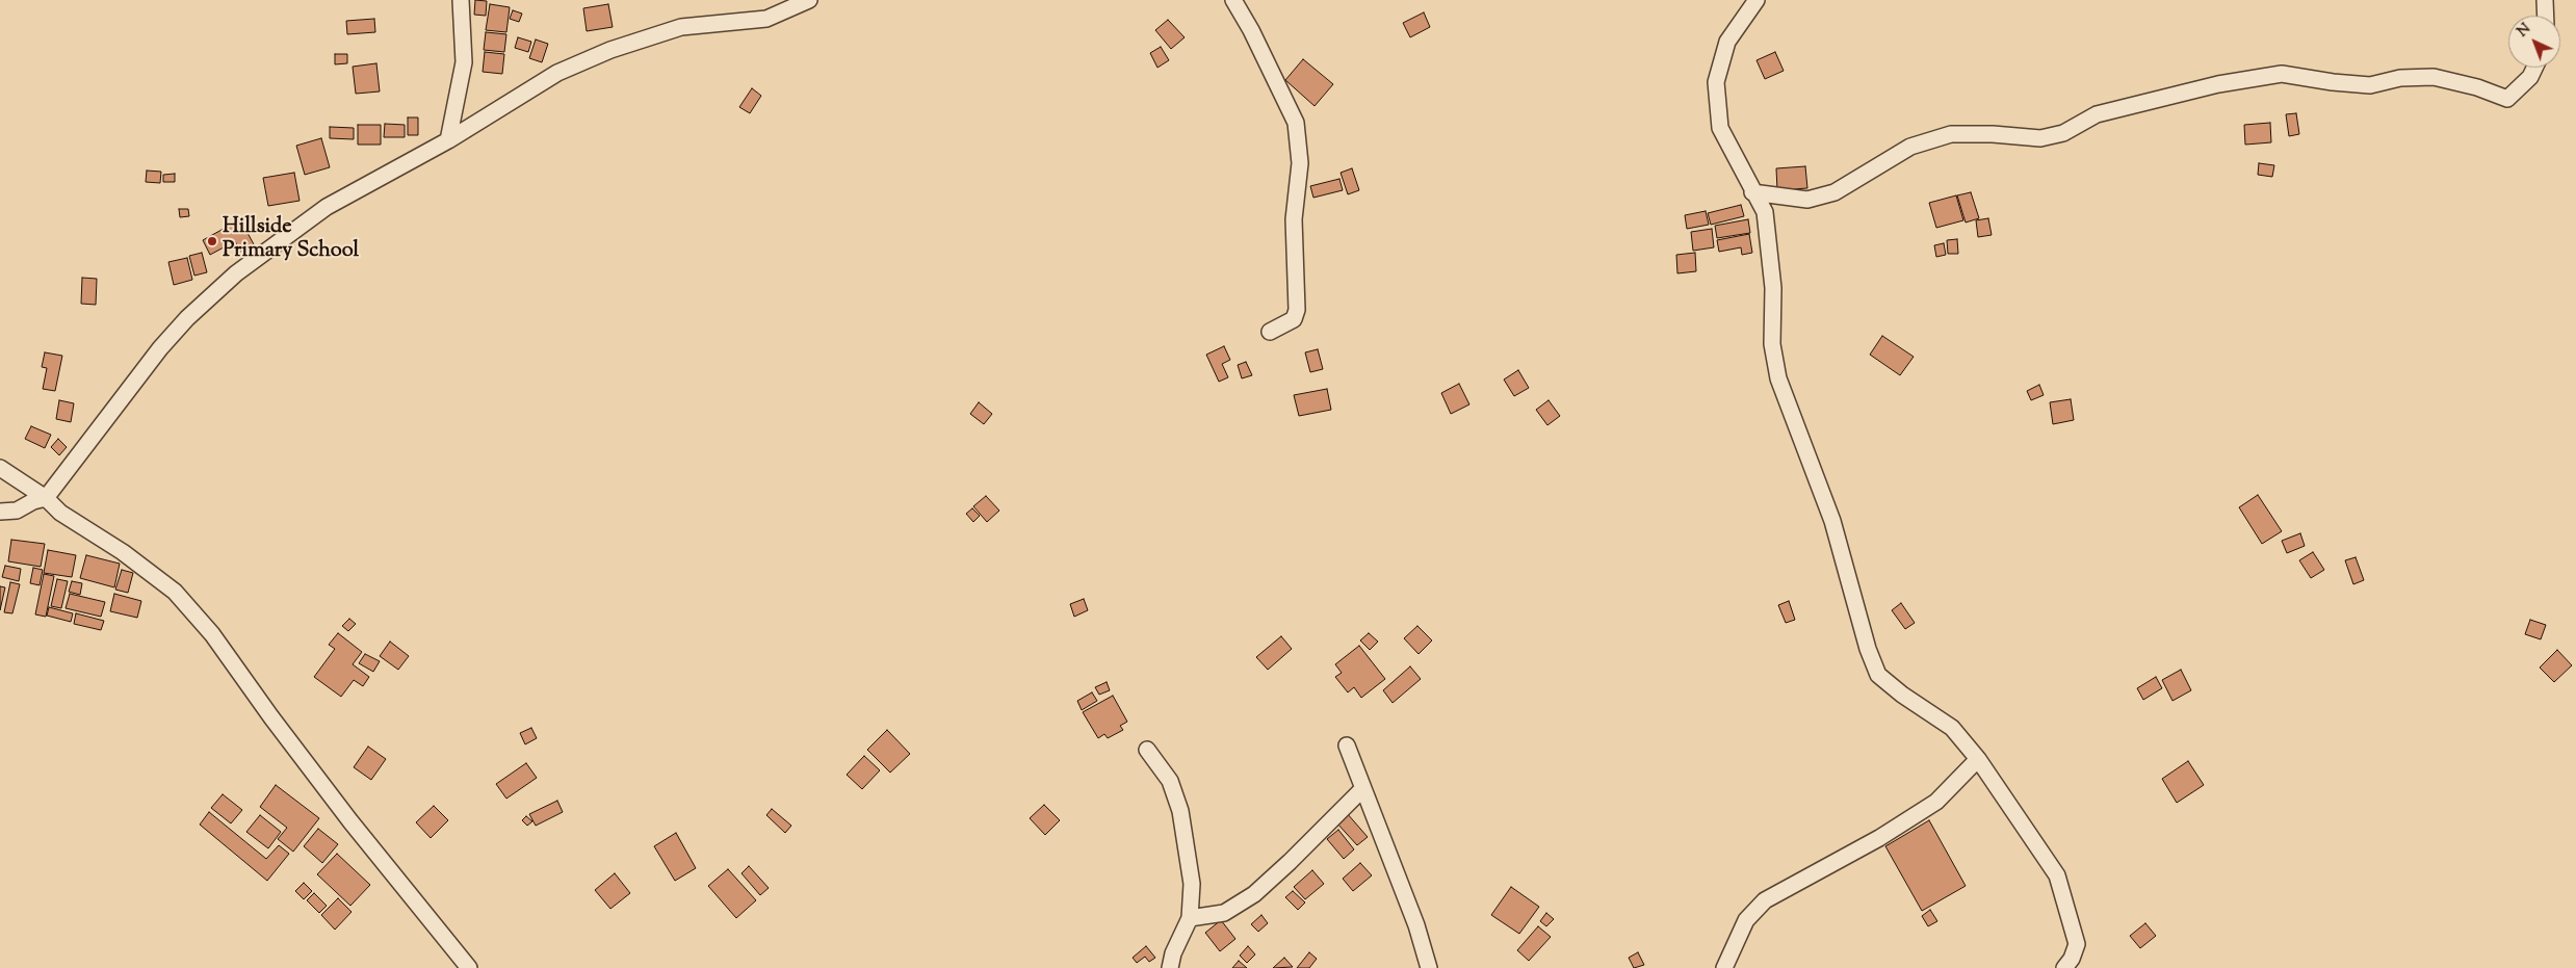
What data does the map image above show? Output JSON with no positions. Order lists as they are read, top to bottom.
{
  "places": ["Hillside Primary School"],
  "north": "top left"
}
